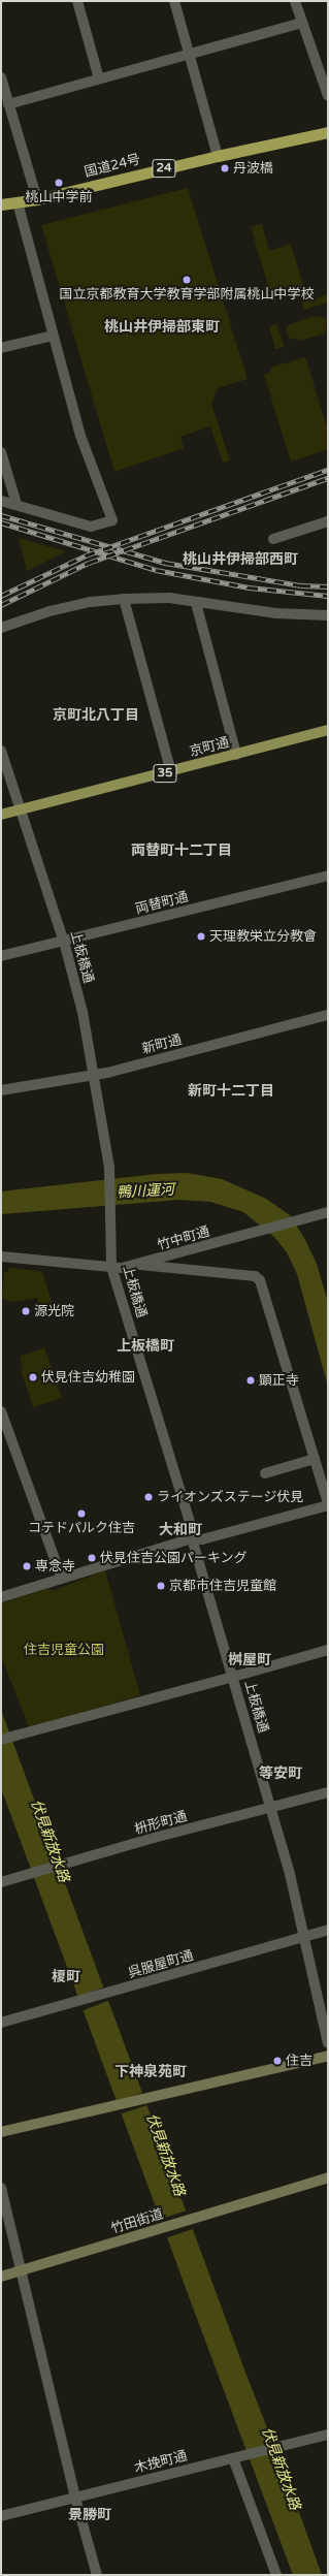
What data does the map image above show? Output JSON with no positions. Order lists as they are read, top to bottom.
{
  "streets": {
    "highway": ["国道24号", "24"],
    "main road": ["京町通", "35", "竹田街道"],
    "street": [
      "両替町通",
      "上板橋通",
      "新町通",
      "竹中町通",
      "枡形町通",
      "呉服屋町通",
      "木挽町通"
    ]
  },
  "crossings": [
    ["京町通", "上板橋通"],
    ["両替町通", "上板橋通"],
    ["上板橋通", "新町通"],
    ["上板橋通", "竹中町通"],
    ["上板橋通", "枡形町通"],
    ["上板橋通", "呉服屋町通"]
  ],
  "districts": [
    "桃山井伊掃部東町",
    "桃山井伊掃部西町",
    "京町北八丁目",
    "両替町十二丁目",
    "新町十二丁目",
    "上板橋町",
    "大和町",
    "桝屋町",
    "等安町",
    "榎町",
    "下神泉苑町",
    "景勝町"
  ],
  "water": ["鴨川運河", "伏見新放水路"],
  "parks": ["住吉児童公園"],
  "places": [
    "丹波橋",
    "桃山中学前",
    "国立京都教育大学教育学部附属桃山中学校",
    "天理教栄立分教會",
    "源光院",
    "伏見住吉幼稚園",
    "顕正寺",
    "ライオンズステージ伏見",
    "コテドパルク住吉",
    "伏見住吉公園パーキング",
    "専念寺",
    "京都市住吉児童館",
    "住吉"
  ]
}
